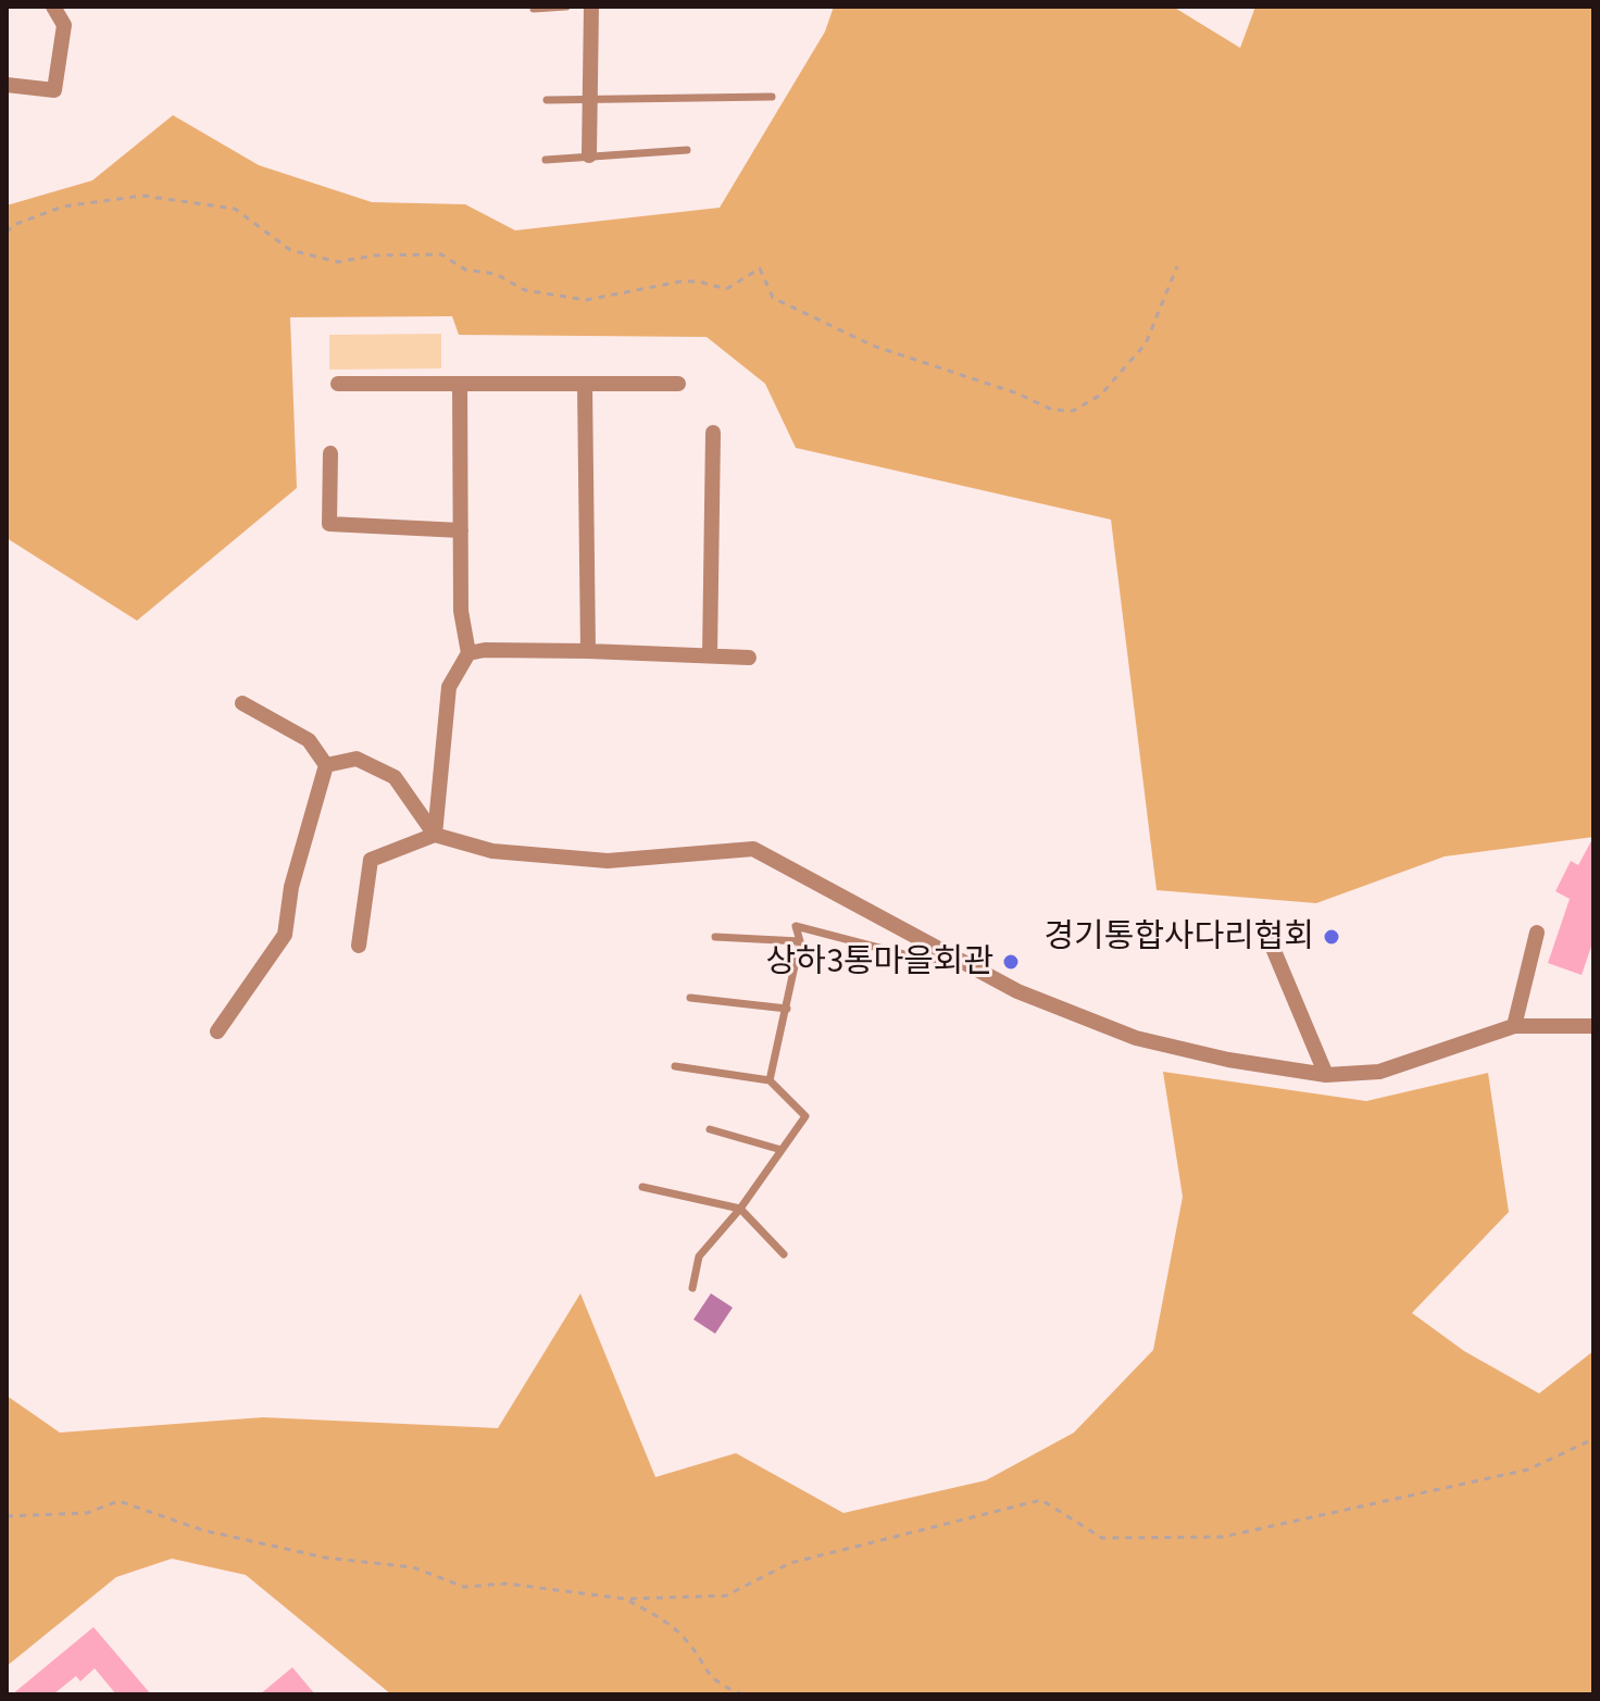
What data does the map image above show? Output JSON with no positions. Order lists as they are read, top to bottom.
{
  "places": ["경기통합사다리협회", "상하3통마을회관"]
}
